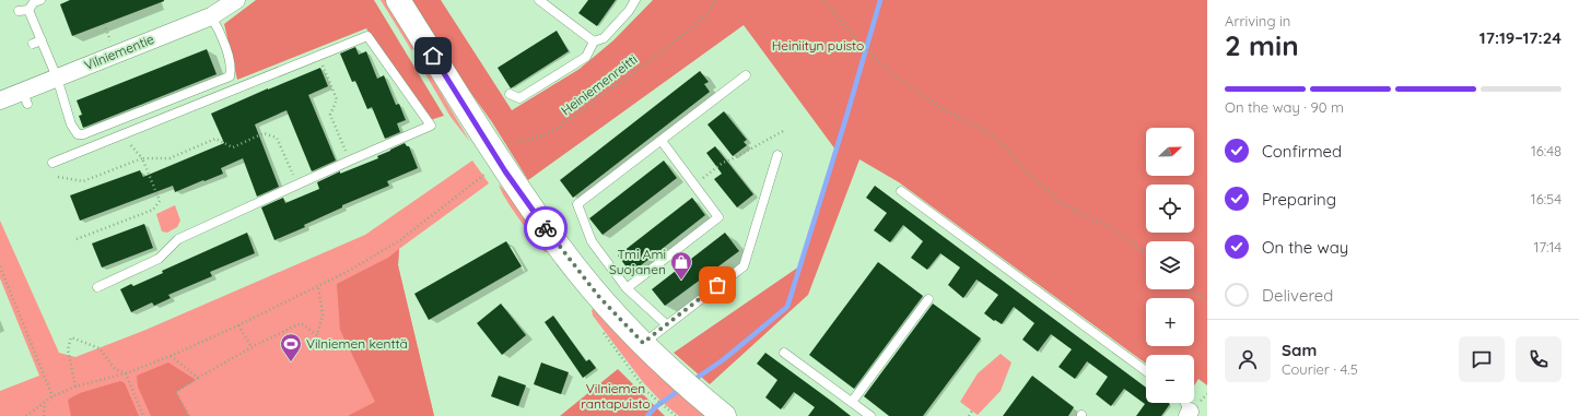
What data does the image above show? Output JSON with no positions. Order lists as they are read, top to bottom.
{
  "streets": {
    "street": ["Vilniementie"],
    "path": ["Heiniemenreitti"]
  },
  "parks": ["Heiniityn puisto", "Vilniemen rantapuisto"],
  "places": {
    "shop": ["Tmi Ami Suojanen"],
    "sports": ["Vilniemen kenttä"]
  },
  "north": "right",
  "page": {
    "heading": ["2 min", "Arriving in", "17:19–17:24"],
    "panel": ["Sam", "Courier · 4.5"],
    "bar": "On the way · 90 m",
    "list": [
      ["Confirmed", "16:48"],
      ["Preparing", "16:54"],
      ["On the way", "17:14"],
      "Delivered"
    ],
    "map_buttons": ["+", "−"]
  }
}
